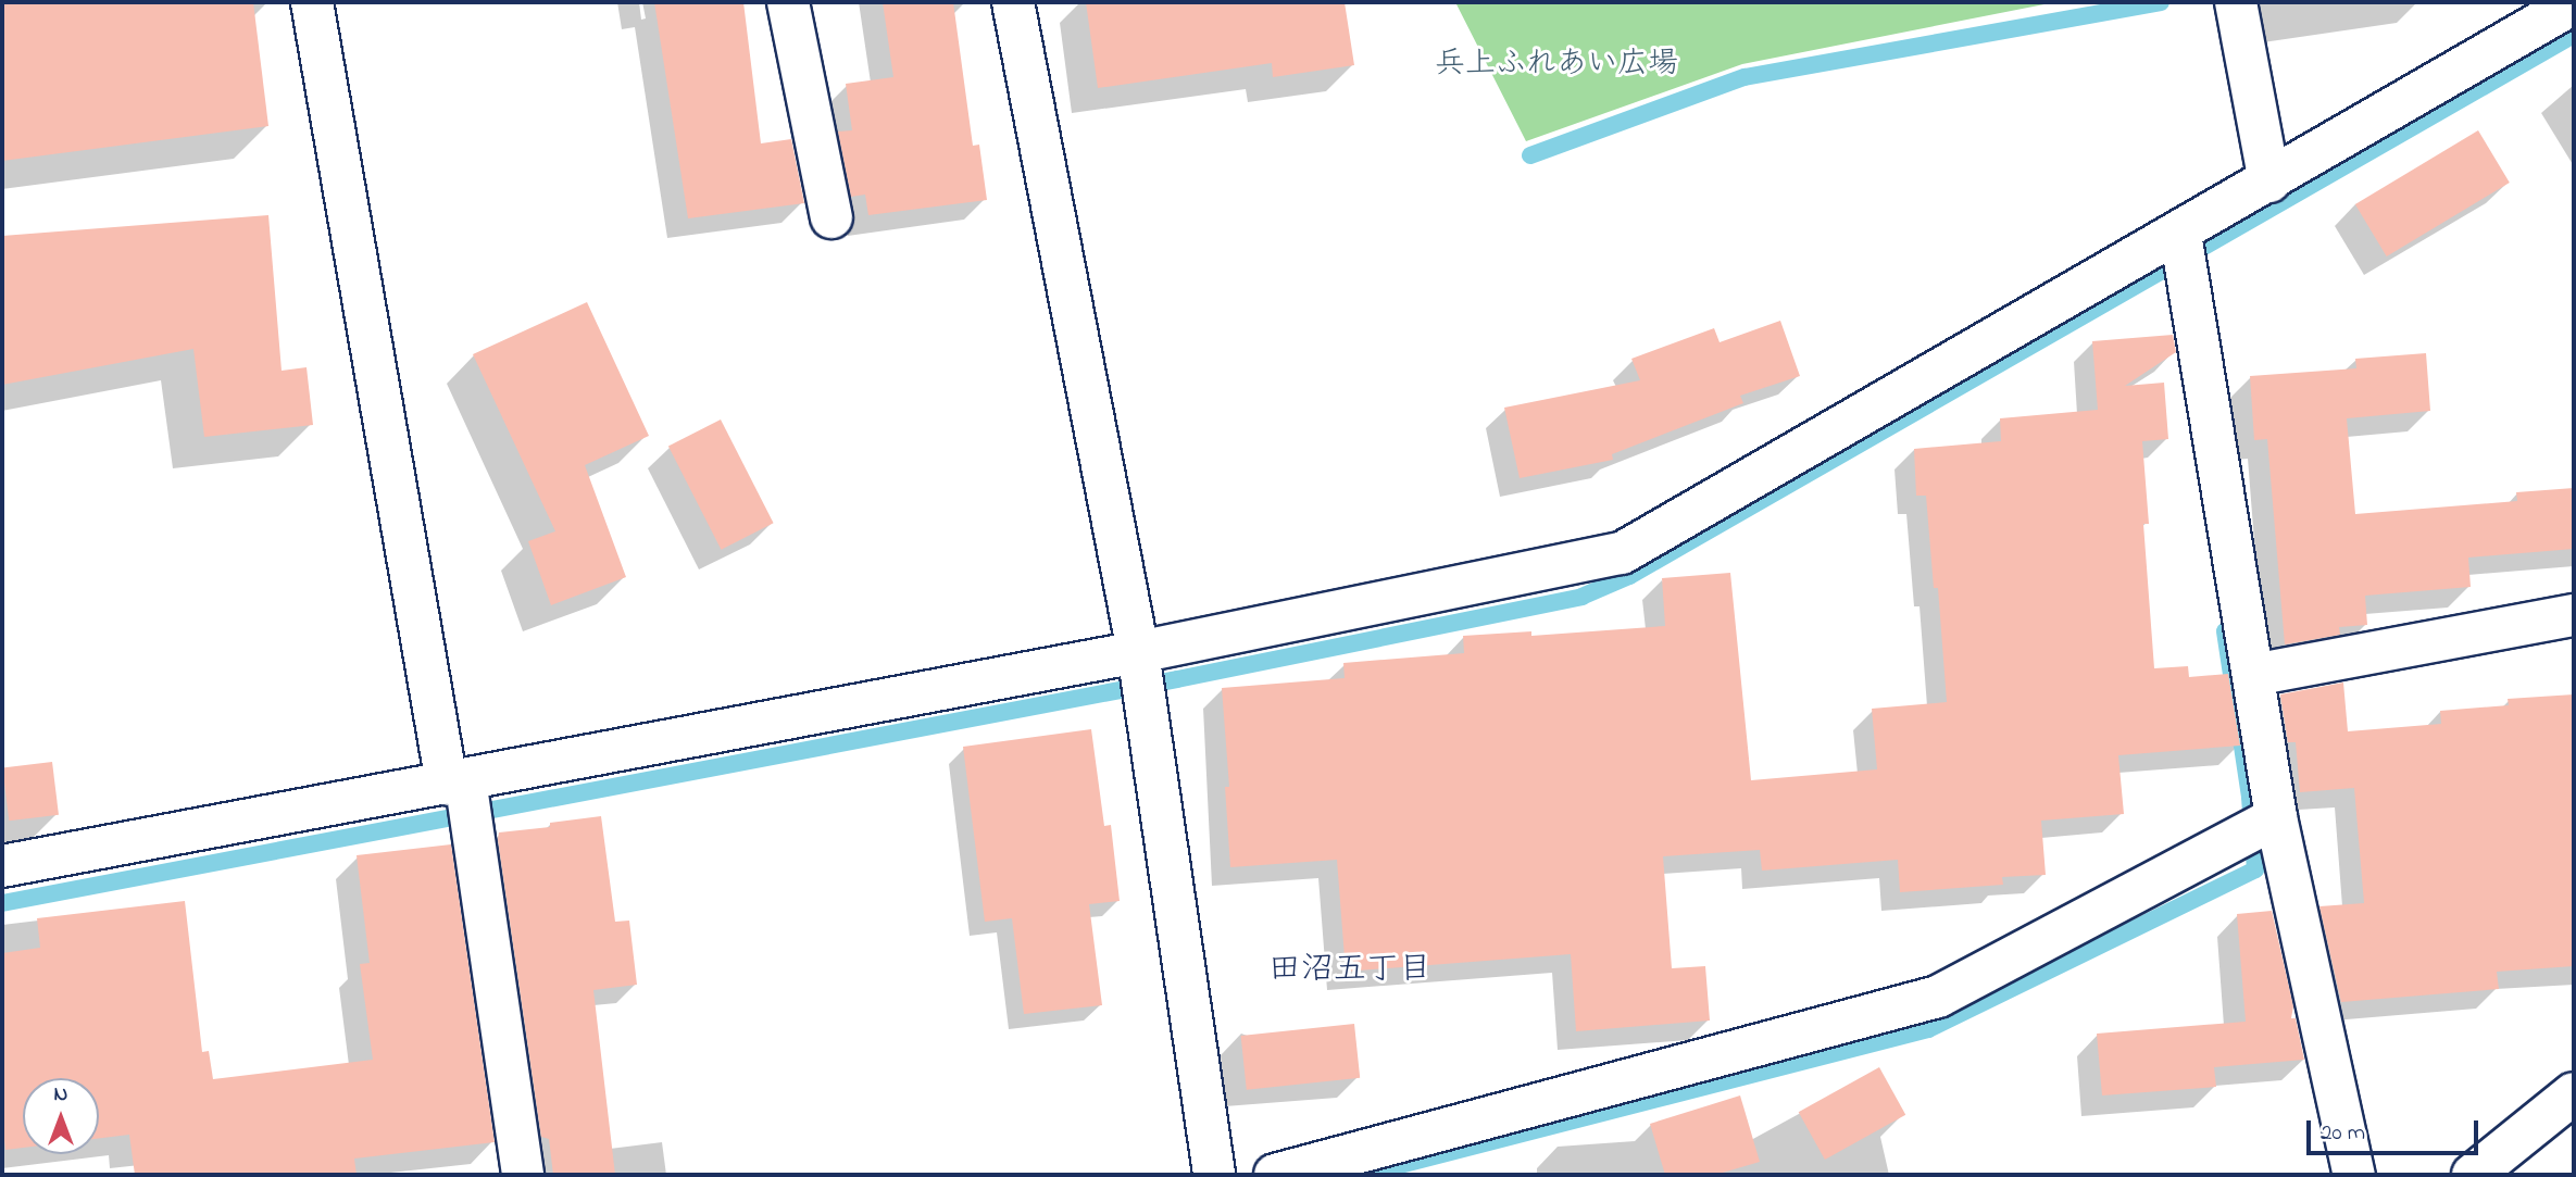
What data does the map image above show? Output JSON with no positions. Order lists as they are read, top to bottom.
{
  "districts": ["田沼五丁目"],
  "parks": ["兵上ふれあい広場"],
  "scale_bar": "20 m",
  "north": "top"
}
